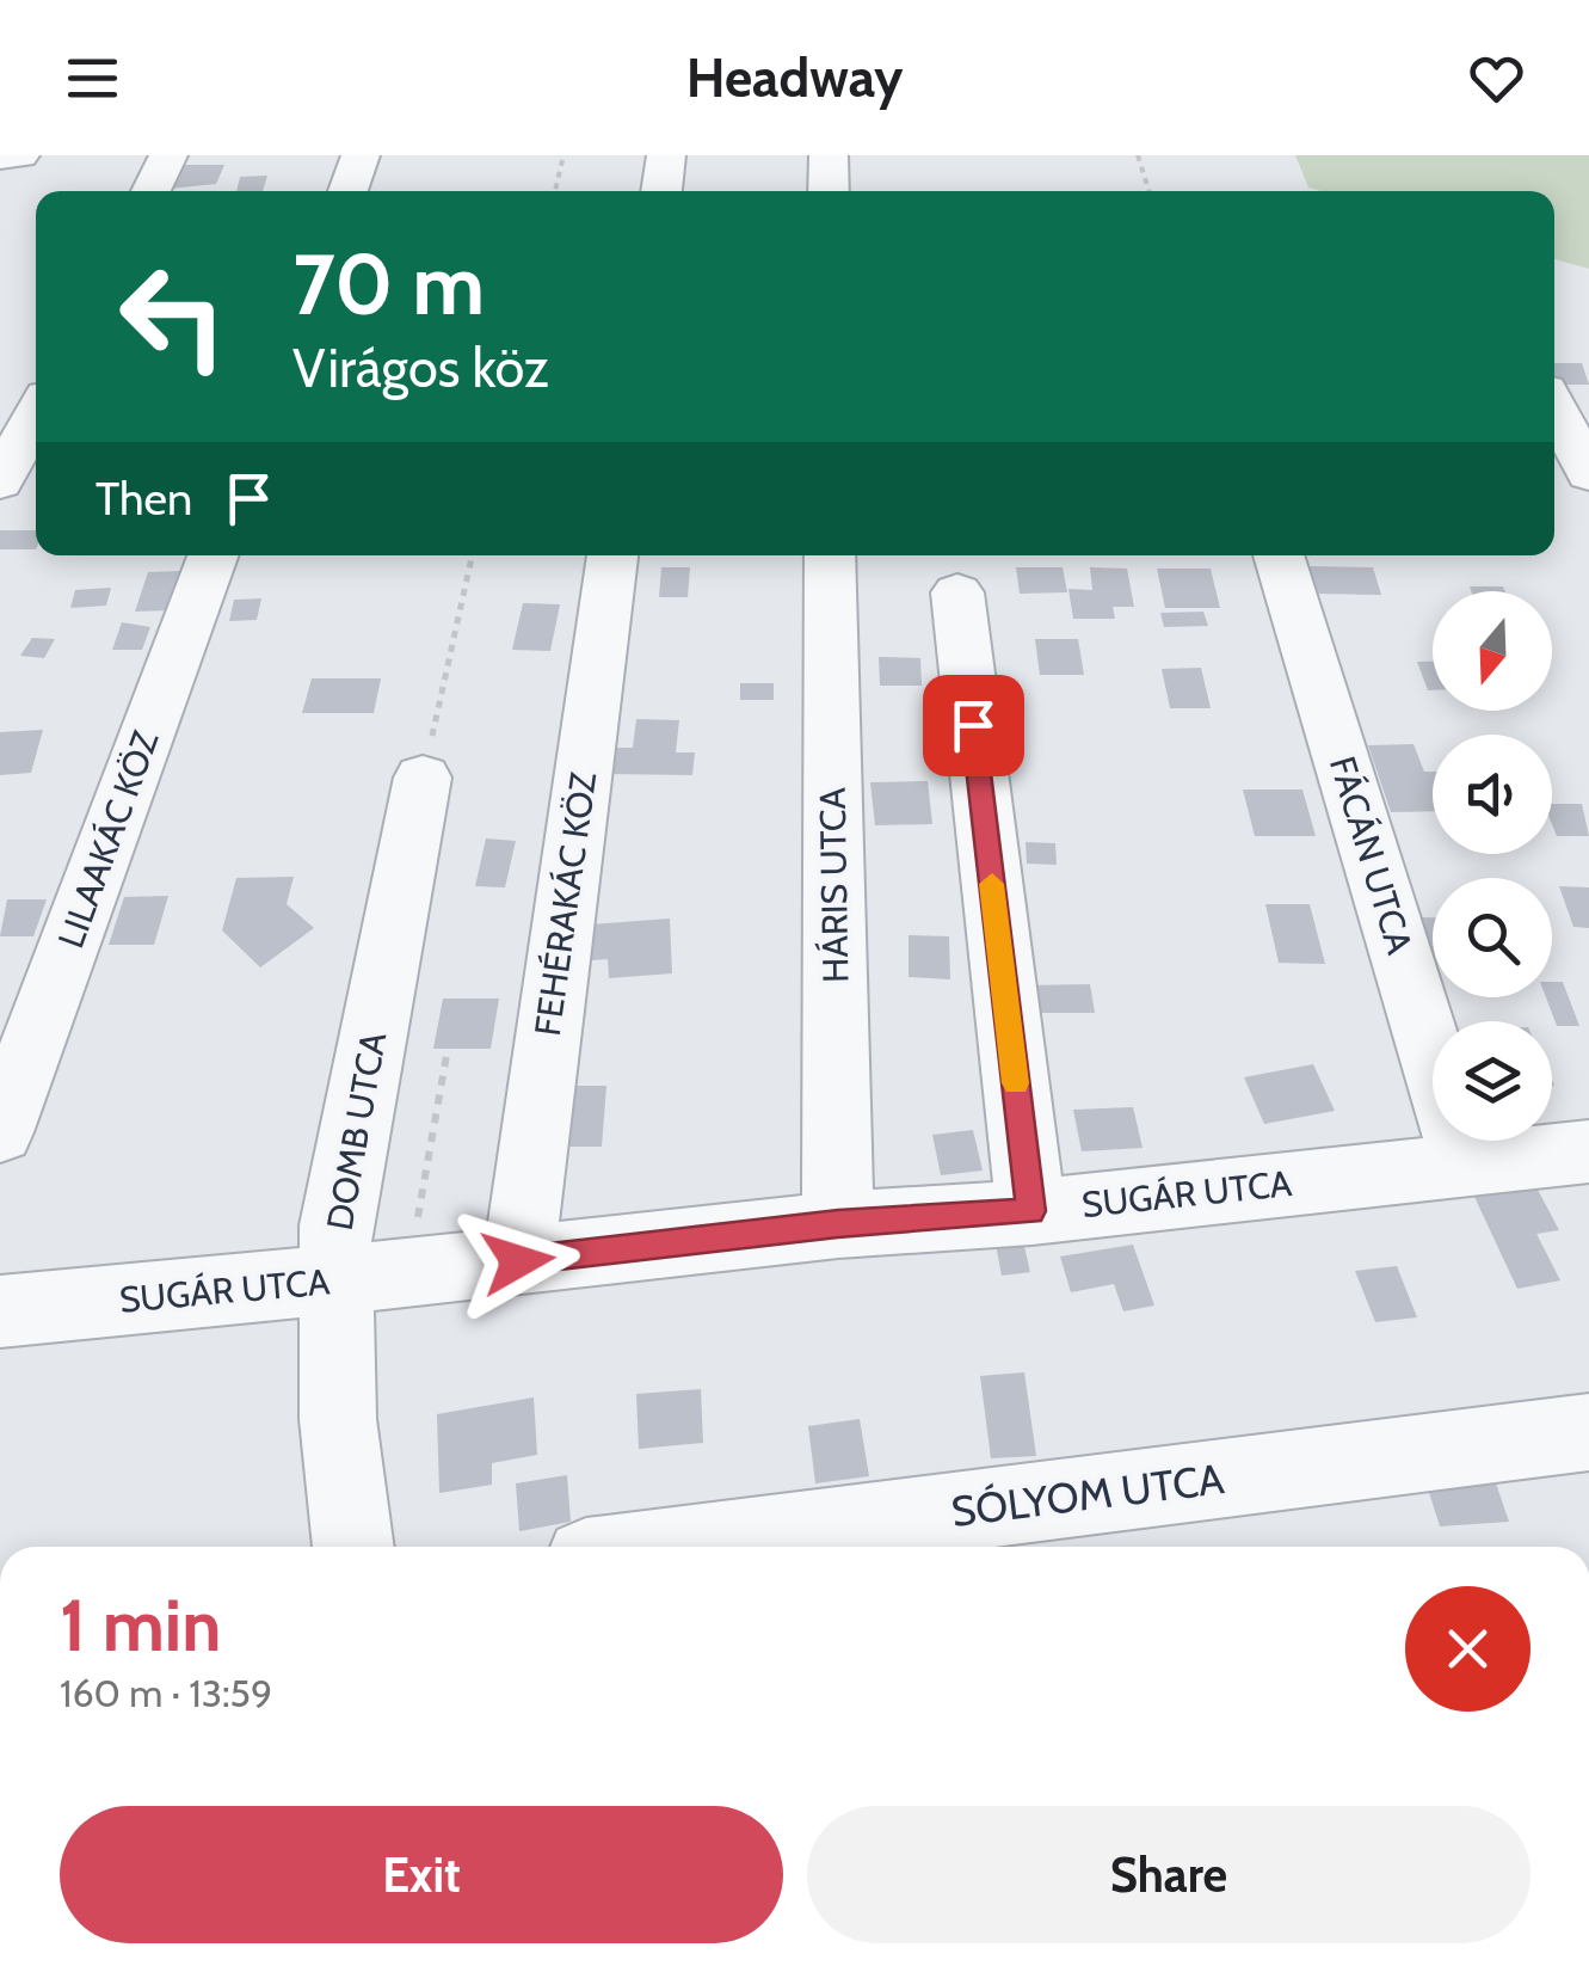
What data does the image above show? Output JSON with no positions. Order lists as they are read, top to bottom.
{
  "streets": {
    "street": [
      "LILAAKÁC KÖZ",
      "FÁCÁN UTCA",
      "HÁRIS UTCA",
      "FEHÉRAKÁC KÖZ",
      "DOMB UTCA",
      "SUGÁR UTCA",
      "SÓLYOM UTCA"
    ]
  },
  "crossings": [
    ["FÁCÁN UTCA", "SUGÁR UTCA"],
    ["HÁRIS UTCA", "SUGÁR UTCA"],
    ["FEHÉRAKÁC KÖZ", "SUGÁR UTCA"],
    ["DOMB UTCA", "SUGÁR UTCA"]
  ],
  "north": "bottom",
  "page": {
    "header": "Headway",
    "turn": ["70 m", "Virágos köz"],
    "then": "Then",
    "heading": ["1 min", "160 m · 13:59"],
    "buttons": ["Exit", "Share"]
  }
}
